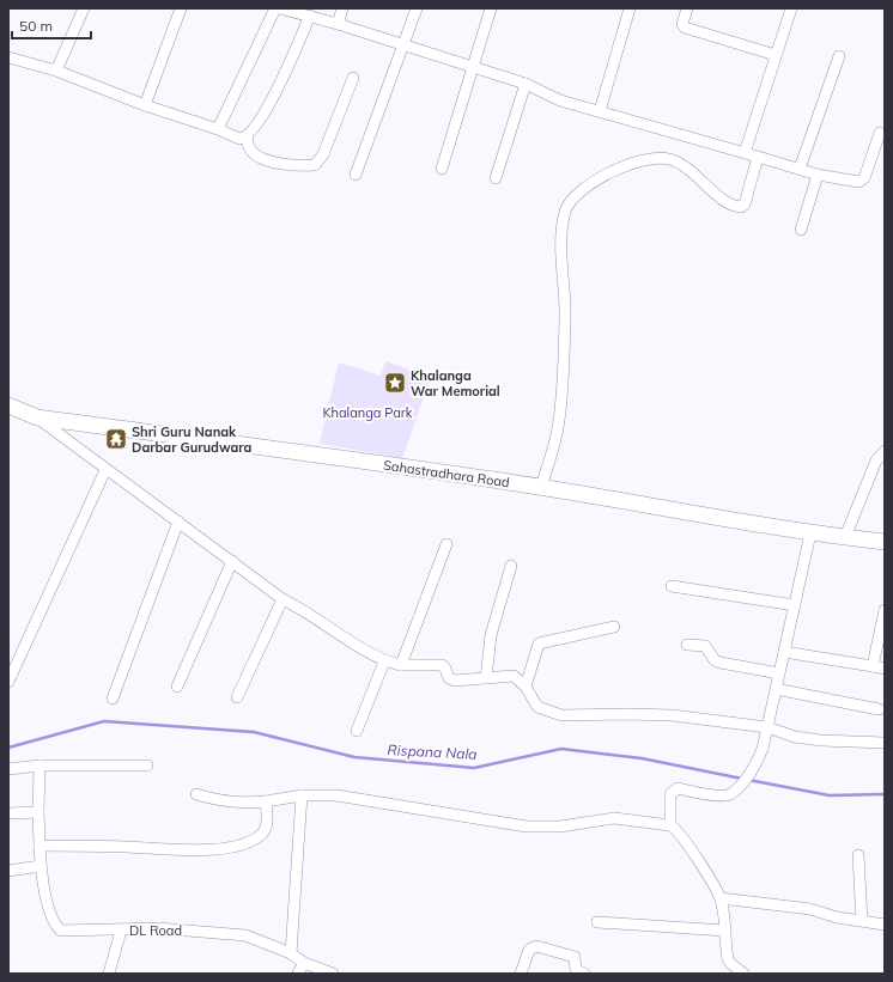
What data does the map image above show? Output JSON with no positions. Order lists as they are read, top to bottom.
{
  "streets": {
    "main road": ["Sahastradhara Road"],
    "street": ["DL Road"]
  },
  "water": ["Rispana Nala"],
  "parks": ["Khalanga Park"],
  "places": {
    "place": ["Khalanga War Memorial"],
    "temple": ["Shri Guru Nanak Darbar Gurudwara"]
  },
  "scale_bar": "50 m"
}
